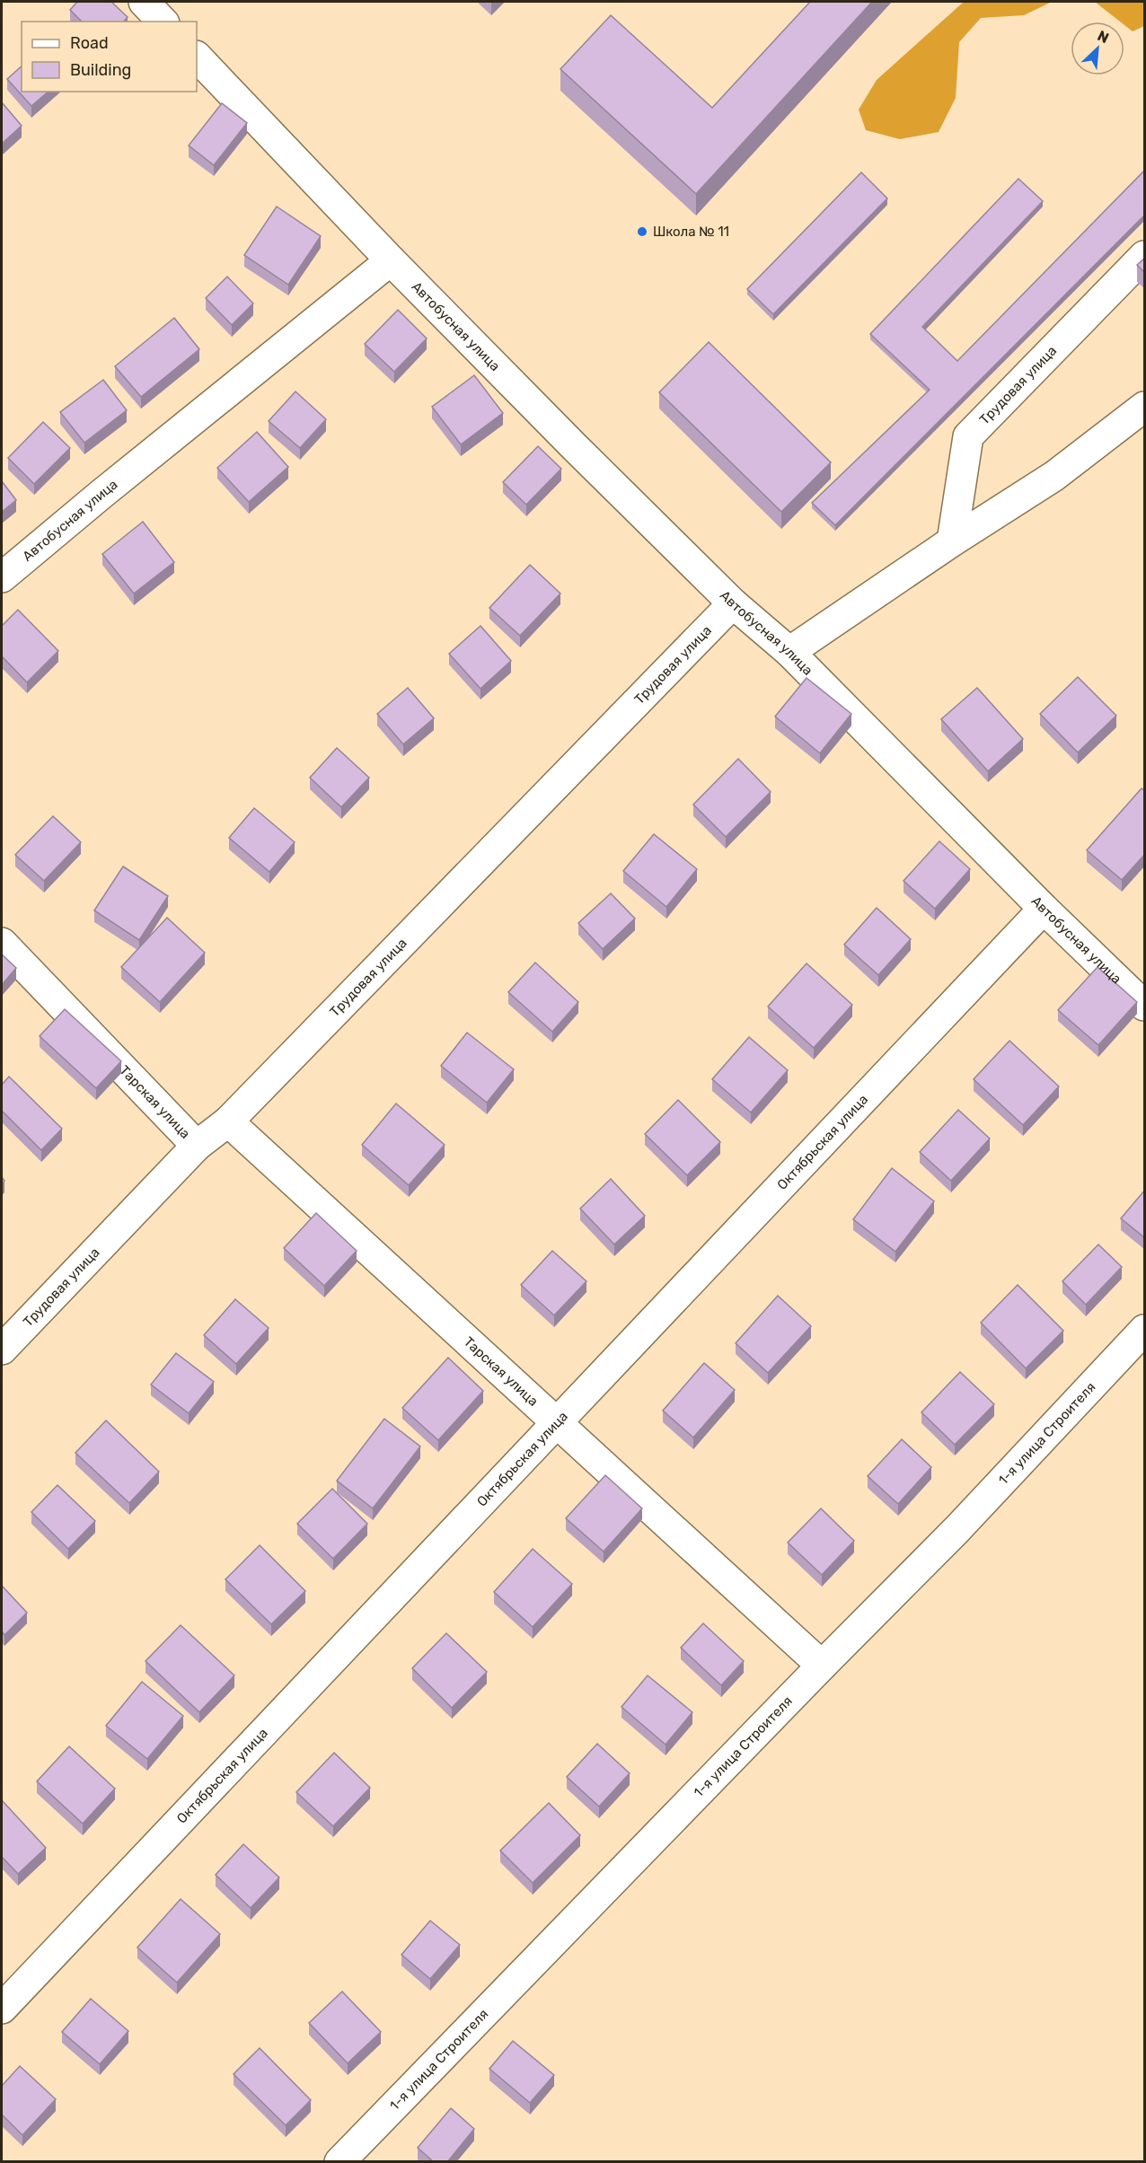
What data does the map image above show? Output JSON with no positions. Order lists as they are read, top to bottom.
{
  "streets": {
    "street": [
      "Автобусная улица",
      "Трудовая улица",
      "Тарская улица",
      "Октябрьская улица",
      "1-я улица Строителя"
    ]
  },
  "crossings": [
    ["Автобусная улица", "Трудовая улица"],
    ["Автобусная улица", "Октябрьская улица"],
    ["Трудовая улица", "Тарская улица"],
    ["Тарская улица", "Октябрьская улица"],
    ["Тарская улица", "1-я улица Строителя"]
  ],
  "places": ["Школа № 11"],
  "legend": ["Road", "Building"],
  "north": "top right"
}
